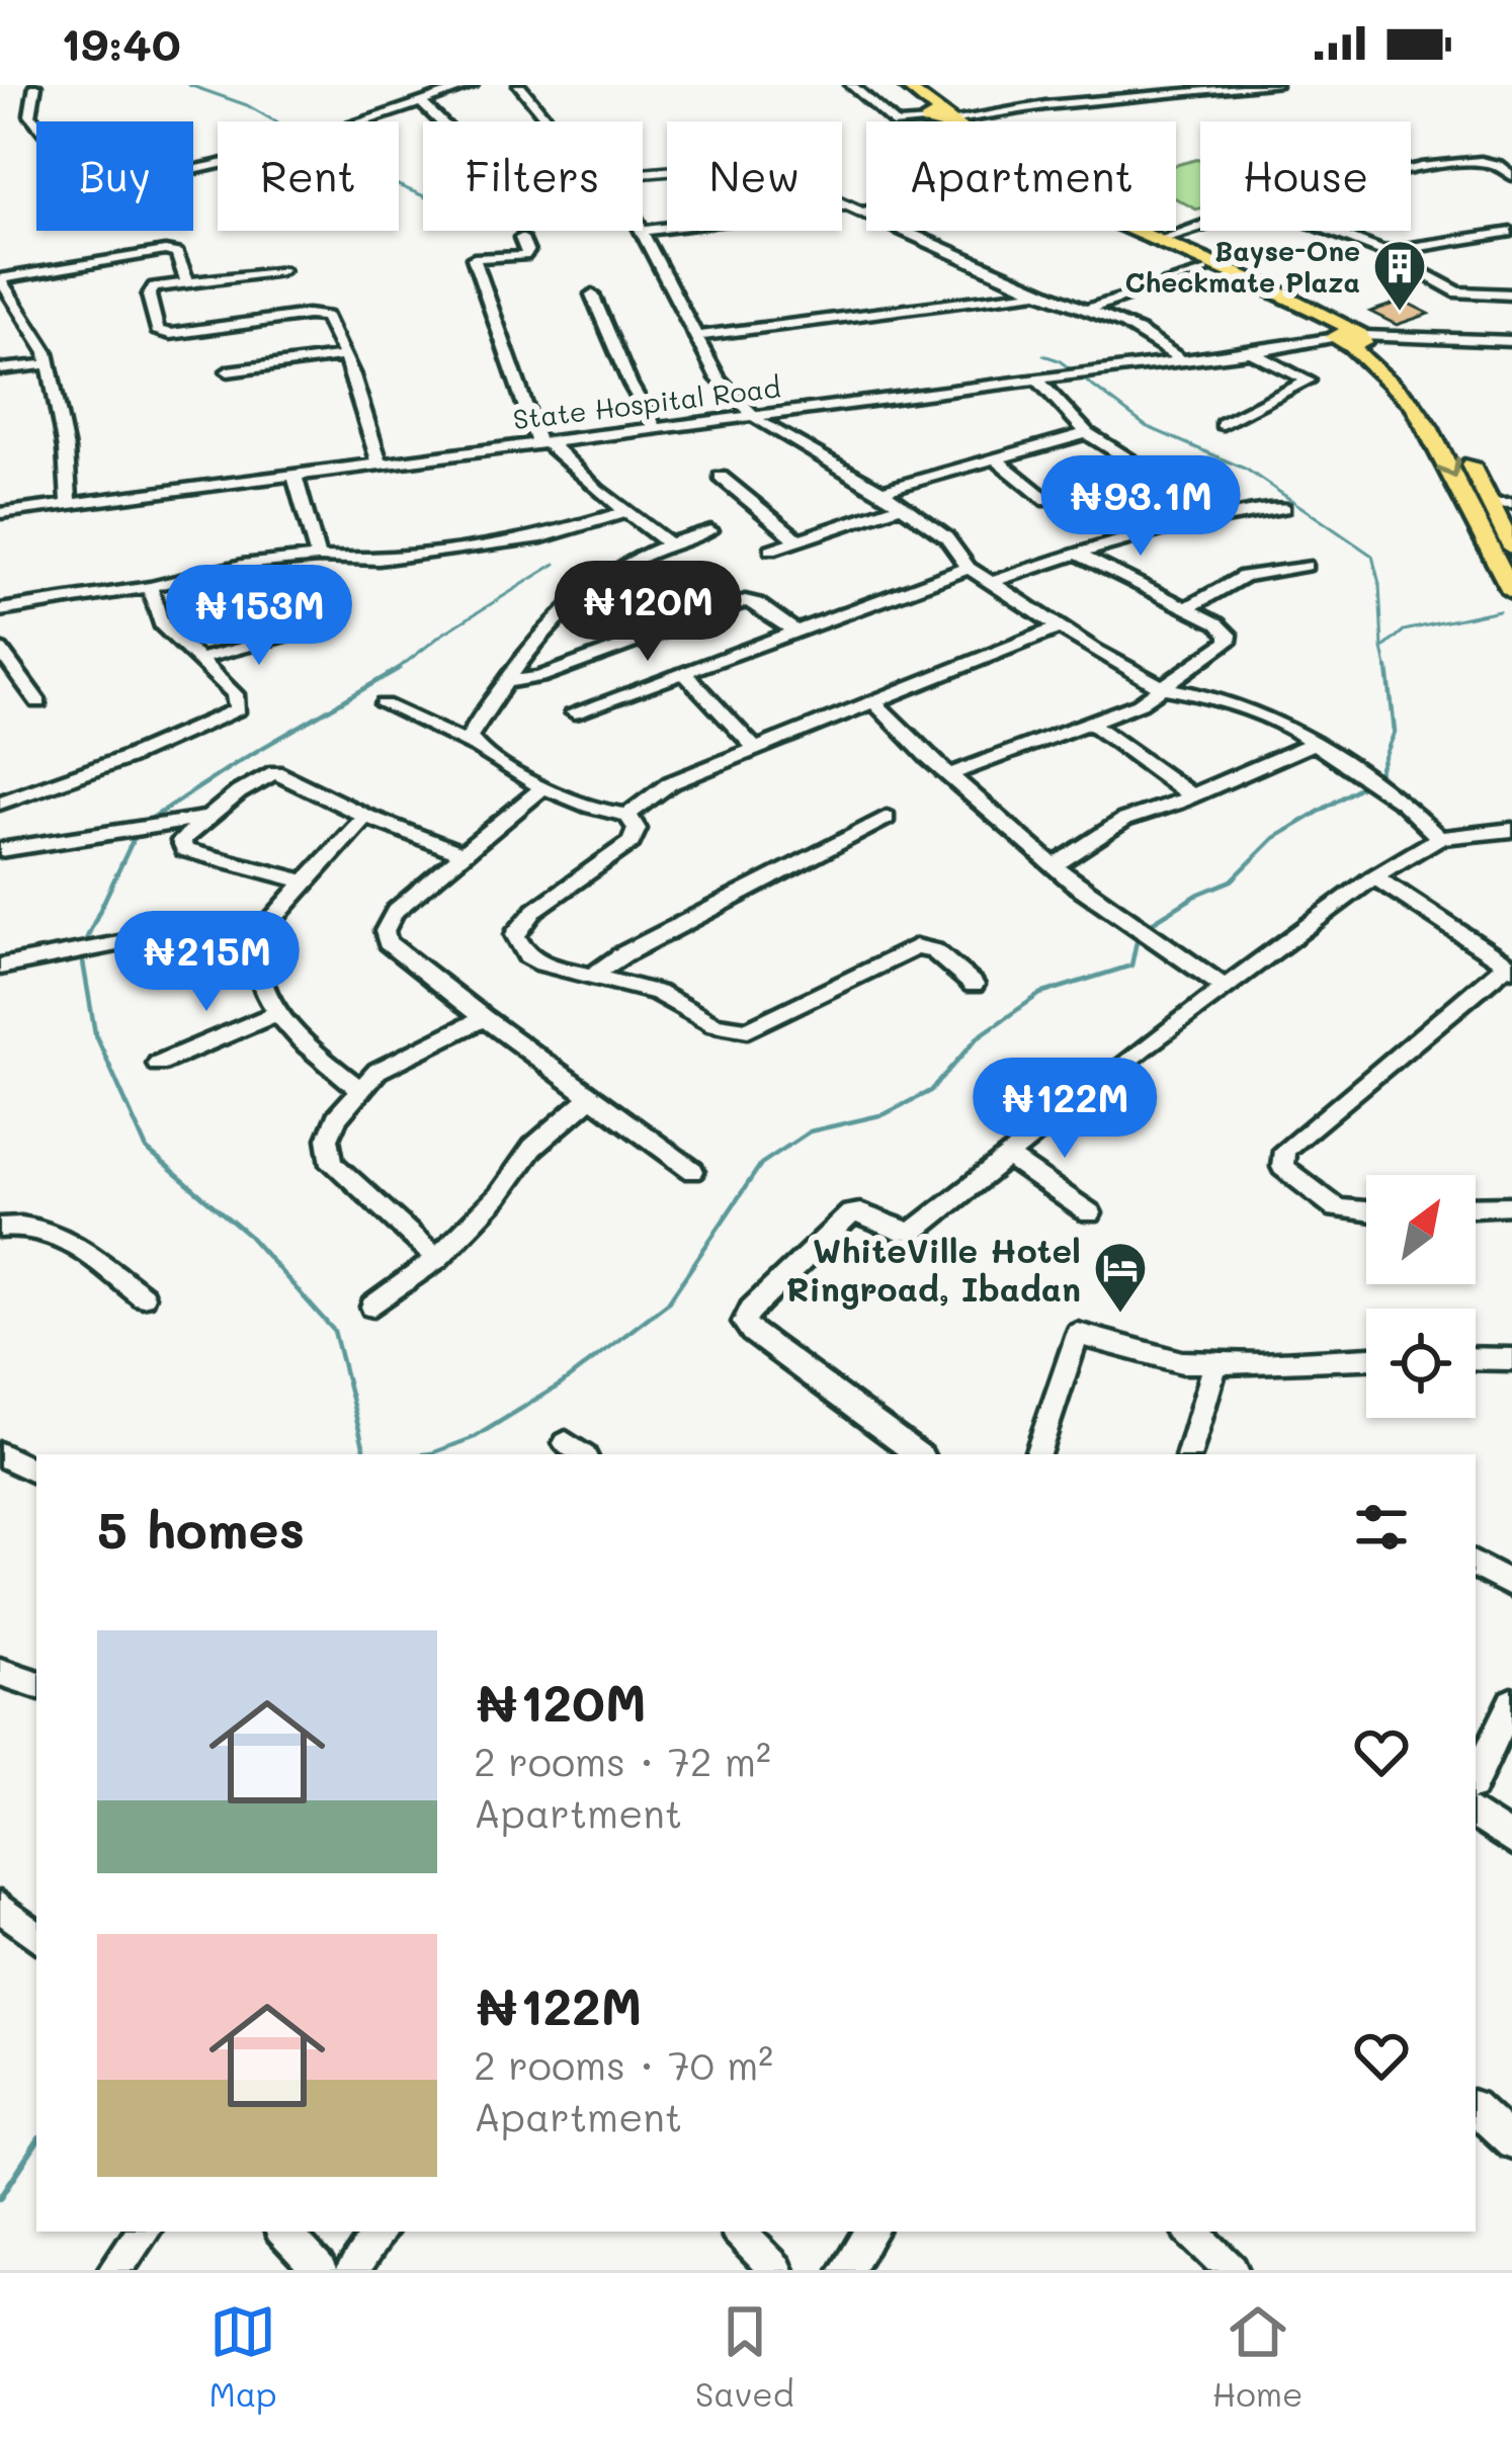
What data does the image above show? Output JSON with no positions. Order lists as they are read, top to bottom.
{
  "streets": {
    "street": ["State Hospital Road"]
  },
  "places": {
    "building": ["Bayse-One Checkmate Plaza"],
    "hotel": ["WhiteVille Hotel Ringroad, Ibadan"]
  },
  "north": "top right",
  "page": {
    "status": "19:40",
    "chip": [
      "Buy",
      "Rent",
      "Filters",
      "New",
      "Apartment",
      "House"
    ],
    "price": [
      "₦93.1M",
      "₦120M",
      "₦153M",
      "₦215M",
      "₦122M"
    ],
    "heading": "5 homes",
    "list": [
      {
        "name": "₦120M",
        "note": "2 rooms · 72 m² · Apartment"
      },
      {
        "name": "₦122M",
        "note": "2 rooms · 70 m² · Apartment"
      }
    ],
    "tabs": ["Map", "Saved", "Home"]
  }
}
